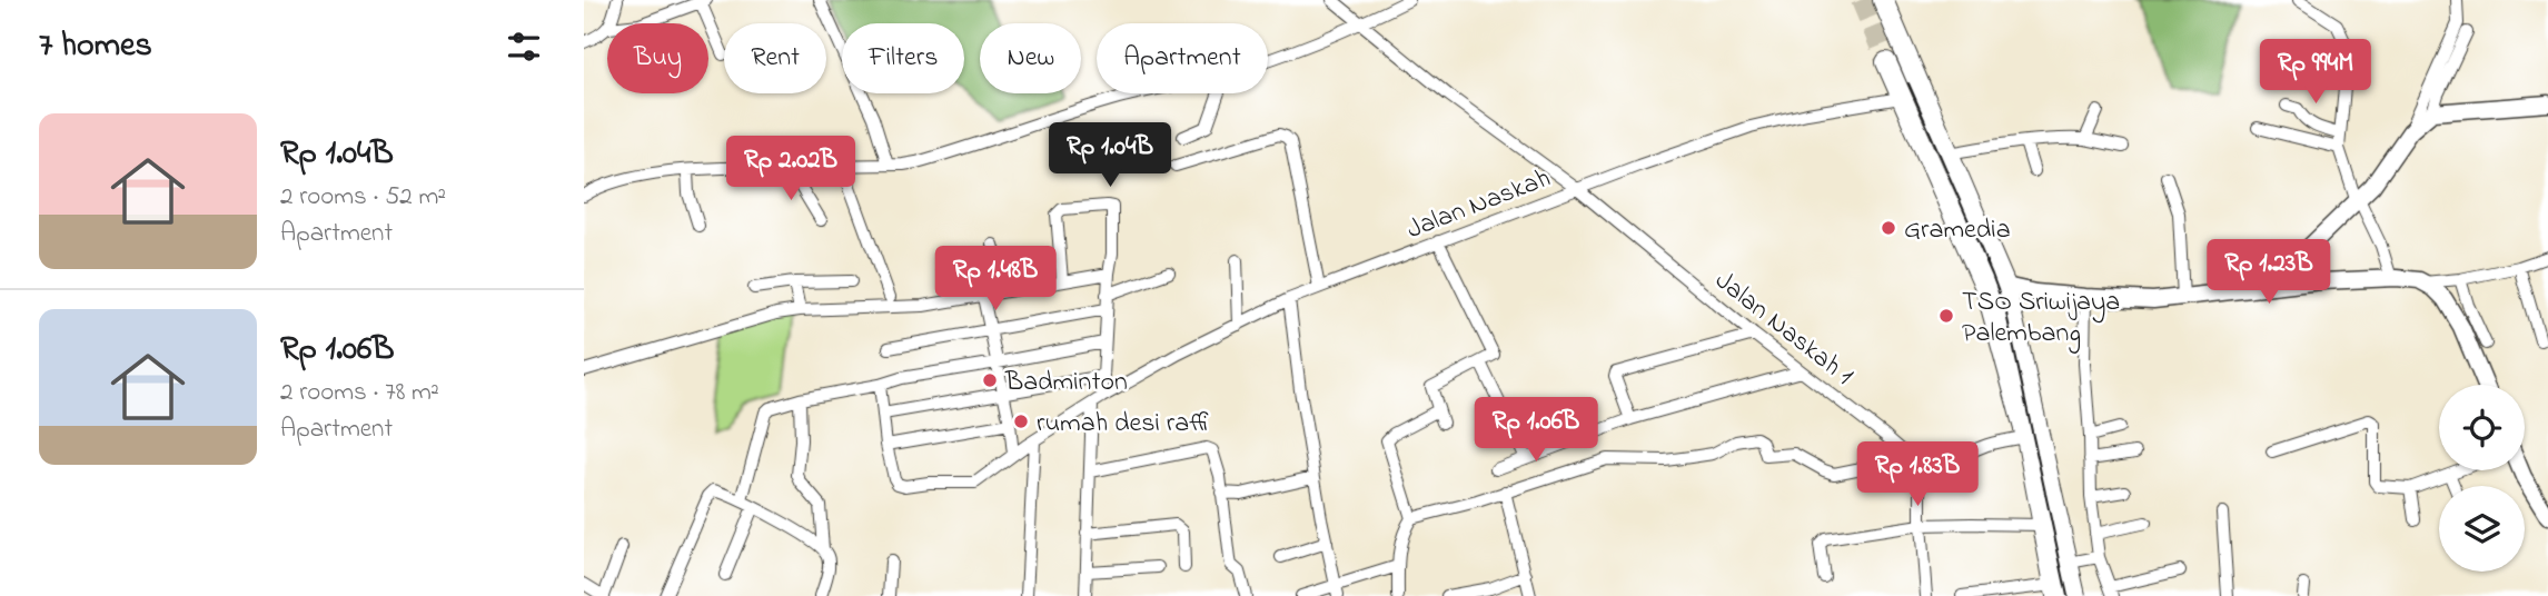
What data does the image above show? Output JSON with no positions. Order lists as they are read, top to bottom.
{
  "streets": {
    "street": ["Jalan Naskah", "Jalan Naskah 1"]
  },
  "crossings": [
    ["Jalan Naskah", "Jalan Naskah 1"]
  ],
  "places": [
    "Gramedia",
    "TSO Sriwijaya Palembang",
    "Badminton",
    "rumah desi raffi"
  ],
  "page": {
    "heading": "7 homes",
    "chip": [
      "Buy",
      "Rent",
      "Filters",
      "New",
      "Apartment"
    ],
    "price": [
      "Rp 994M",
      "Rp 1.04B",
      "Rp 2.02B",
      "Rp 1.23B",
      "Rp 1.48B",
      "Rp 1.06B",
      "Rp 1.83B"
    ],
    "list": [
      {
        "name": "Rp 1.04B",
        "note": "2 rooms · 52 m² · Apartment"
      },
      {
        "name": "Rp 1.06B",
        "note": "2 rooms · 78 m² · Apartment"
      }
    ]
  }
}
